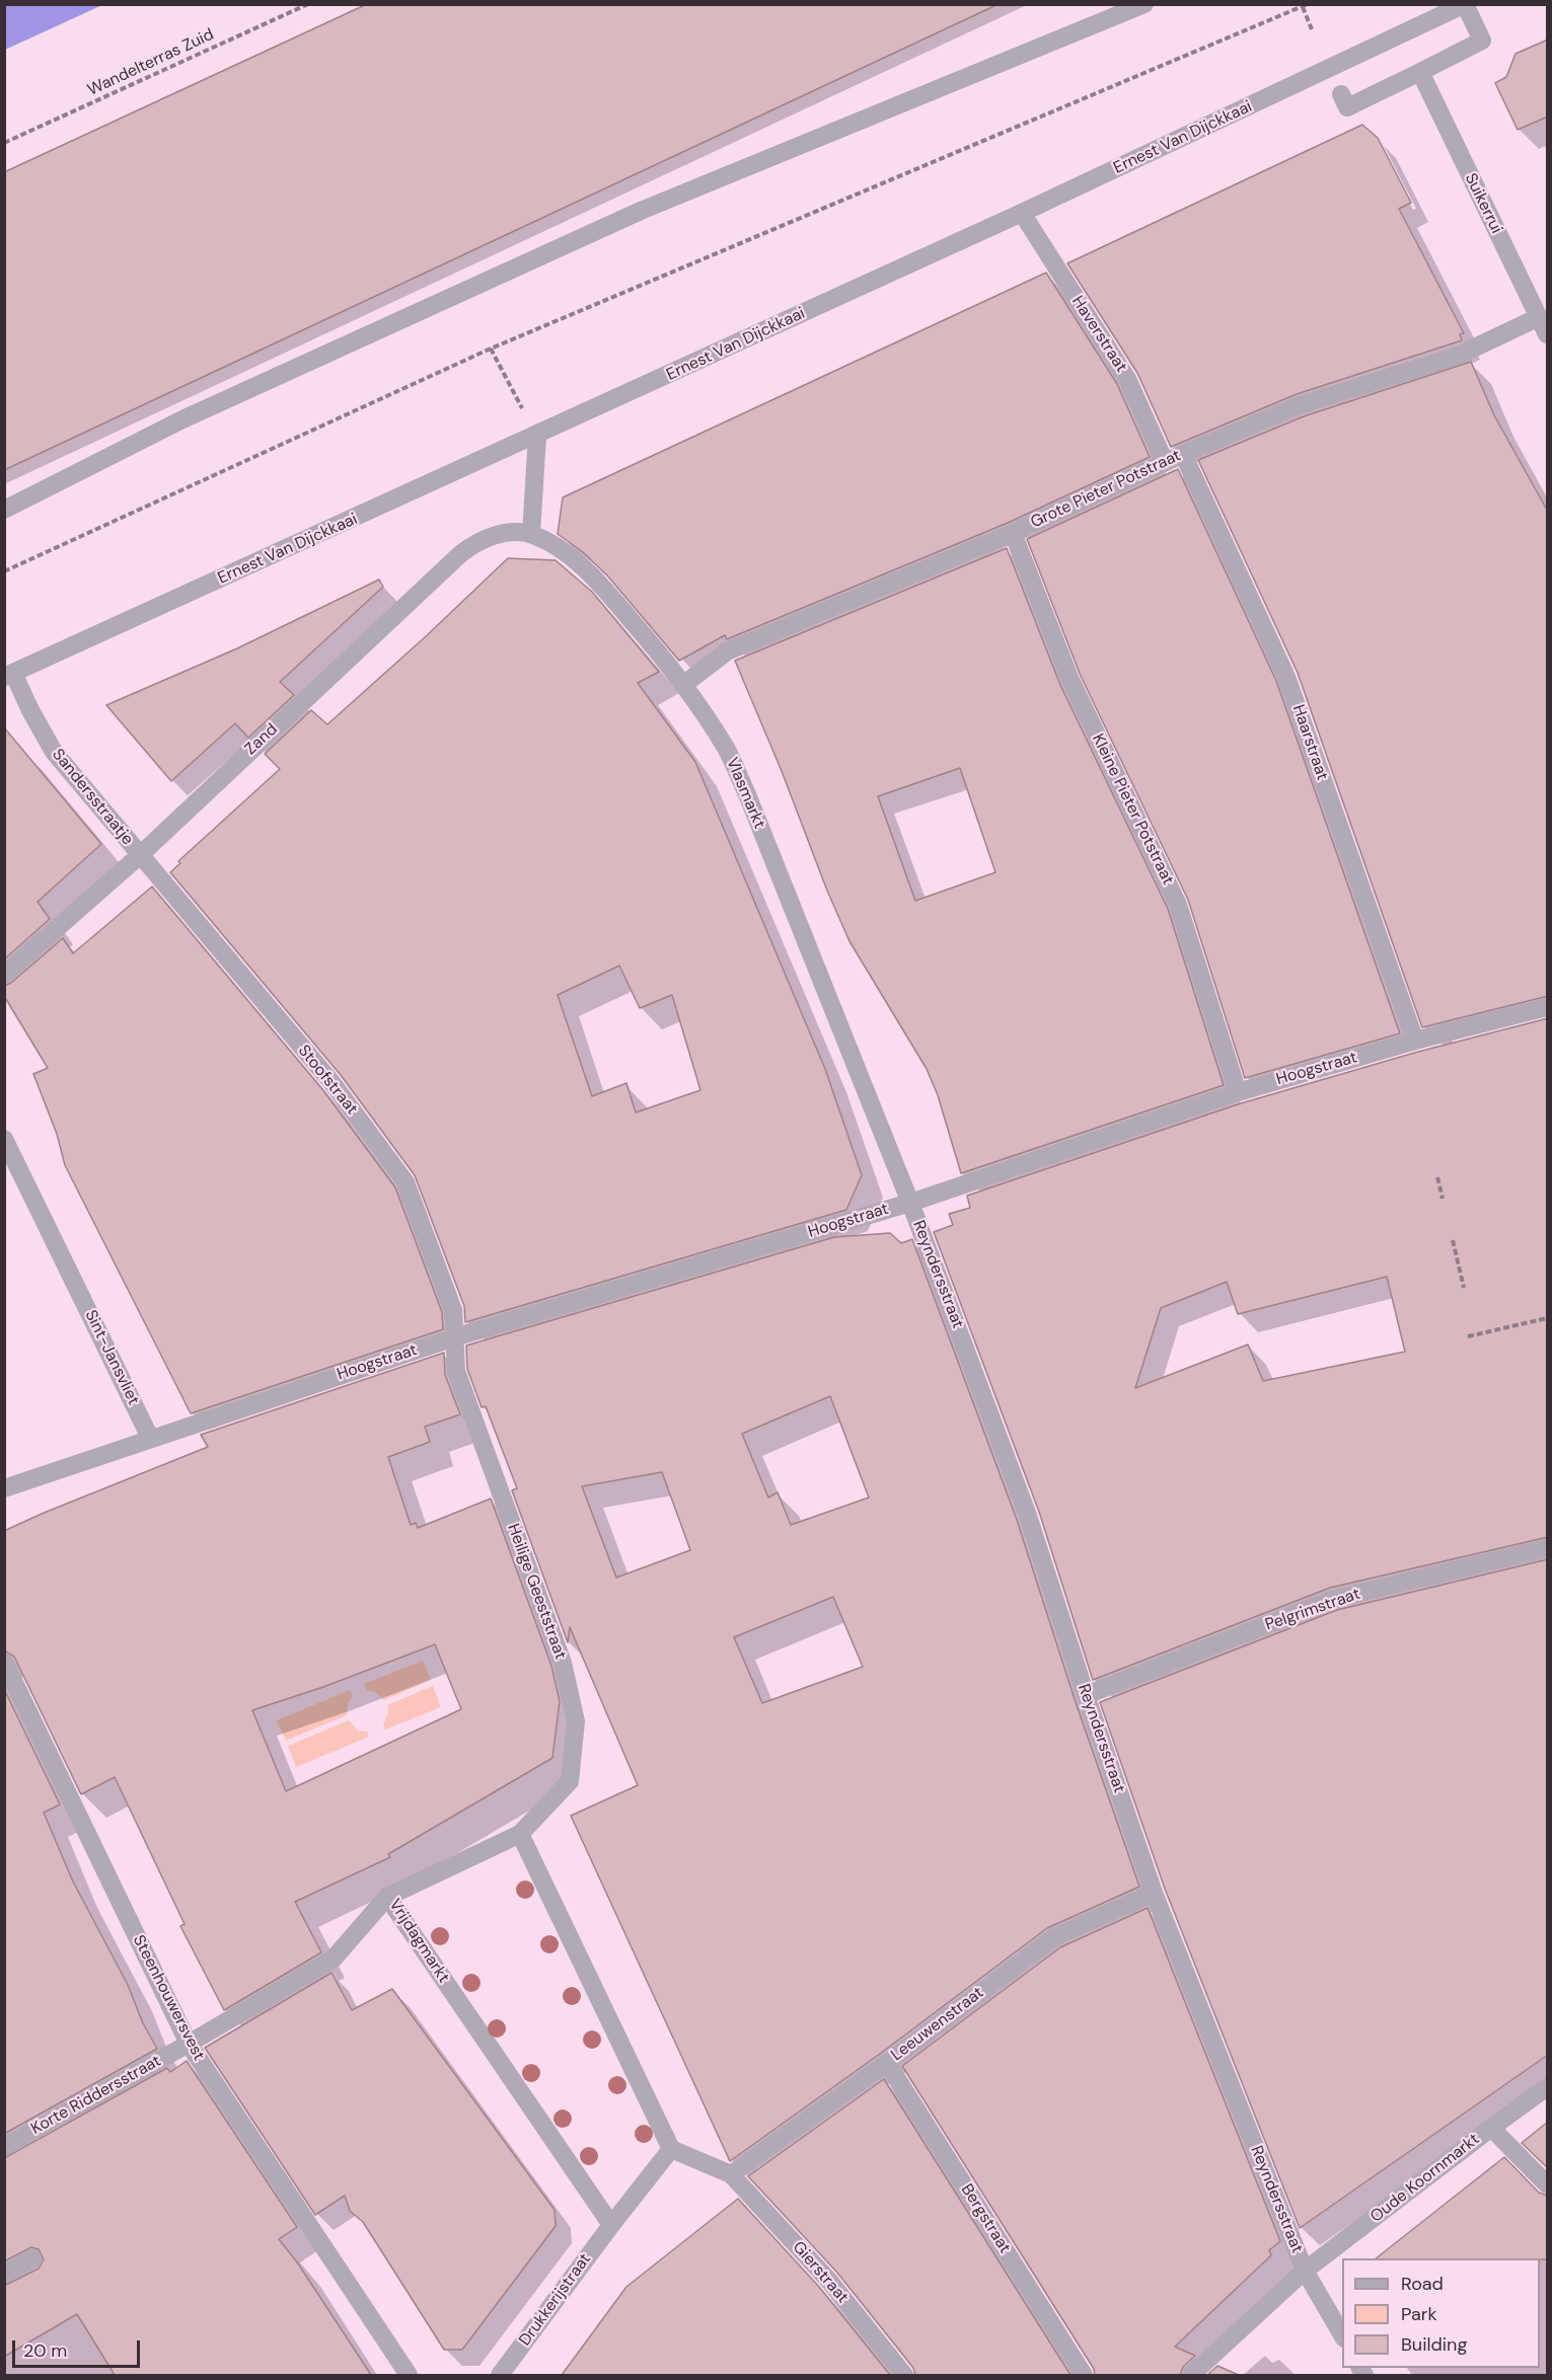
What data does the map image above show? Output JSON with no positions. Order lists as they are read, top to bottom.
{
  "streets": {
    "street": [
      "Ernest Van Dijckkaai",
      "Suikerrui",
      "Haverstraat",
      "Grote Pieter Potstraat",
      "Zand",
      "Haarstraat",
      "Vlasmarkt",
      "Sandersstraatje",
      "Kleine Pieter Potstraat",
      "Hoogstraat",
      "Stoofstraat",
      "Reyndersstraat",
      "Sint-Jansvliet",
      "Heilige Geeststraat",
      "Pelgrimstraat",
      "Vrijdagmarkt",
      "Steenhouwersvest",
      "Leeuwenstraat",
      "Korte Riddersstraat",
      "Oude Koornmarkt",
      "Bergstraat",
      "Gierstraat",
      "Drukkerijstraat"
    ],
    "path": ["Wandelterras Zuid"]
  },
  "crossings": [
    ["Ernest Van Dijckkaai", "Haverstraat"],
    ["Ernest Van Dijckkaai", "Sandersstraatje"],
    ["Suikerrui", "Grote Pieter Potstraat"],
    ["Haverstraat", "Grote Pieter Potstraat"],
    ["Grote Pieter Potstraat", "Haarstraat"],
    ["Grote Pieter Potstraat", "Vlasmarkt"],
    ["Grote Pieter Potstraat", "Kleine Pieter Potstraat"],
    ["Zand", "Vlasmarkt"],
    ["Zand", "Sandersstraatje"],
    ["Zand", "Stoofstraat"],
    ["Haarstraat", "Hoogstraat"],
    ["Vlasmarkt", "Hoogstraat"],
    ["Vlasmarkt", "Reyndersstraat"],
    ["Sandersstraatje", "Stoofstraat"],
    ["Kleine Pieter Potstraat", "Hoogstraat"],
    ["Hoogstraat", "Stoofstraat"],
    ["Hoogstraat", "Reyndersstraat"],
    ["Hoogstraat", "Sint-Jansvliet"],
    ["Hoogstraat", "Heilige Geeststraat"],
    ["Stoofstraat", "Heilige Geeststraat"],
    ["Reyndersstraat", "Pelgrimstraat"],
    ["Reyndersstraat", "Leeuwenstraat"],
    ["Reyndersstraat", "Oude Koornmarkt"],
    ["Heilige Geeststraat", "Vrijdagmarkt"],
    ["Vrijdagmarkt", "Korte Riddersstraat"],
    ["Vrijdagmarkt", "Drukkerijstraat"],
    ["Steenhouwersvest", "Korte Riddersstraat"],
    ["Leeuwenstraat", "Bergstraat"],
    ["Leeuwenstraat", "Gierstraat"]
  ],
  "legend": ["Road", "Park", "Building"],
  "scale_bar": "20 m"
}
